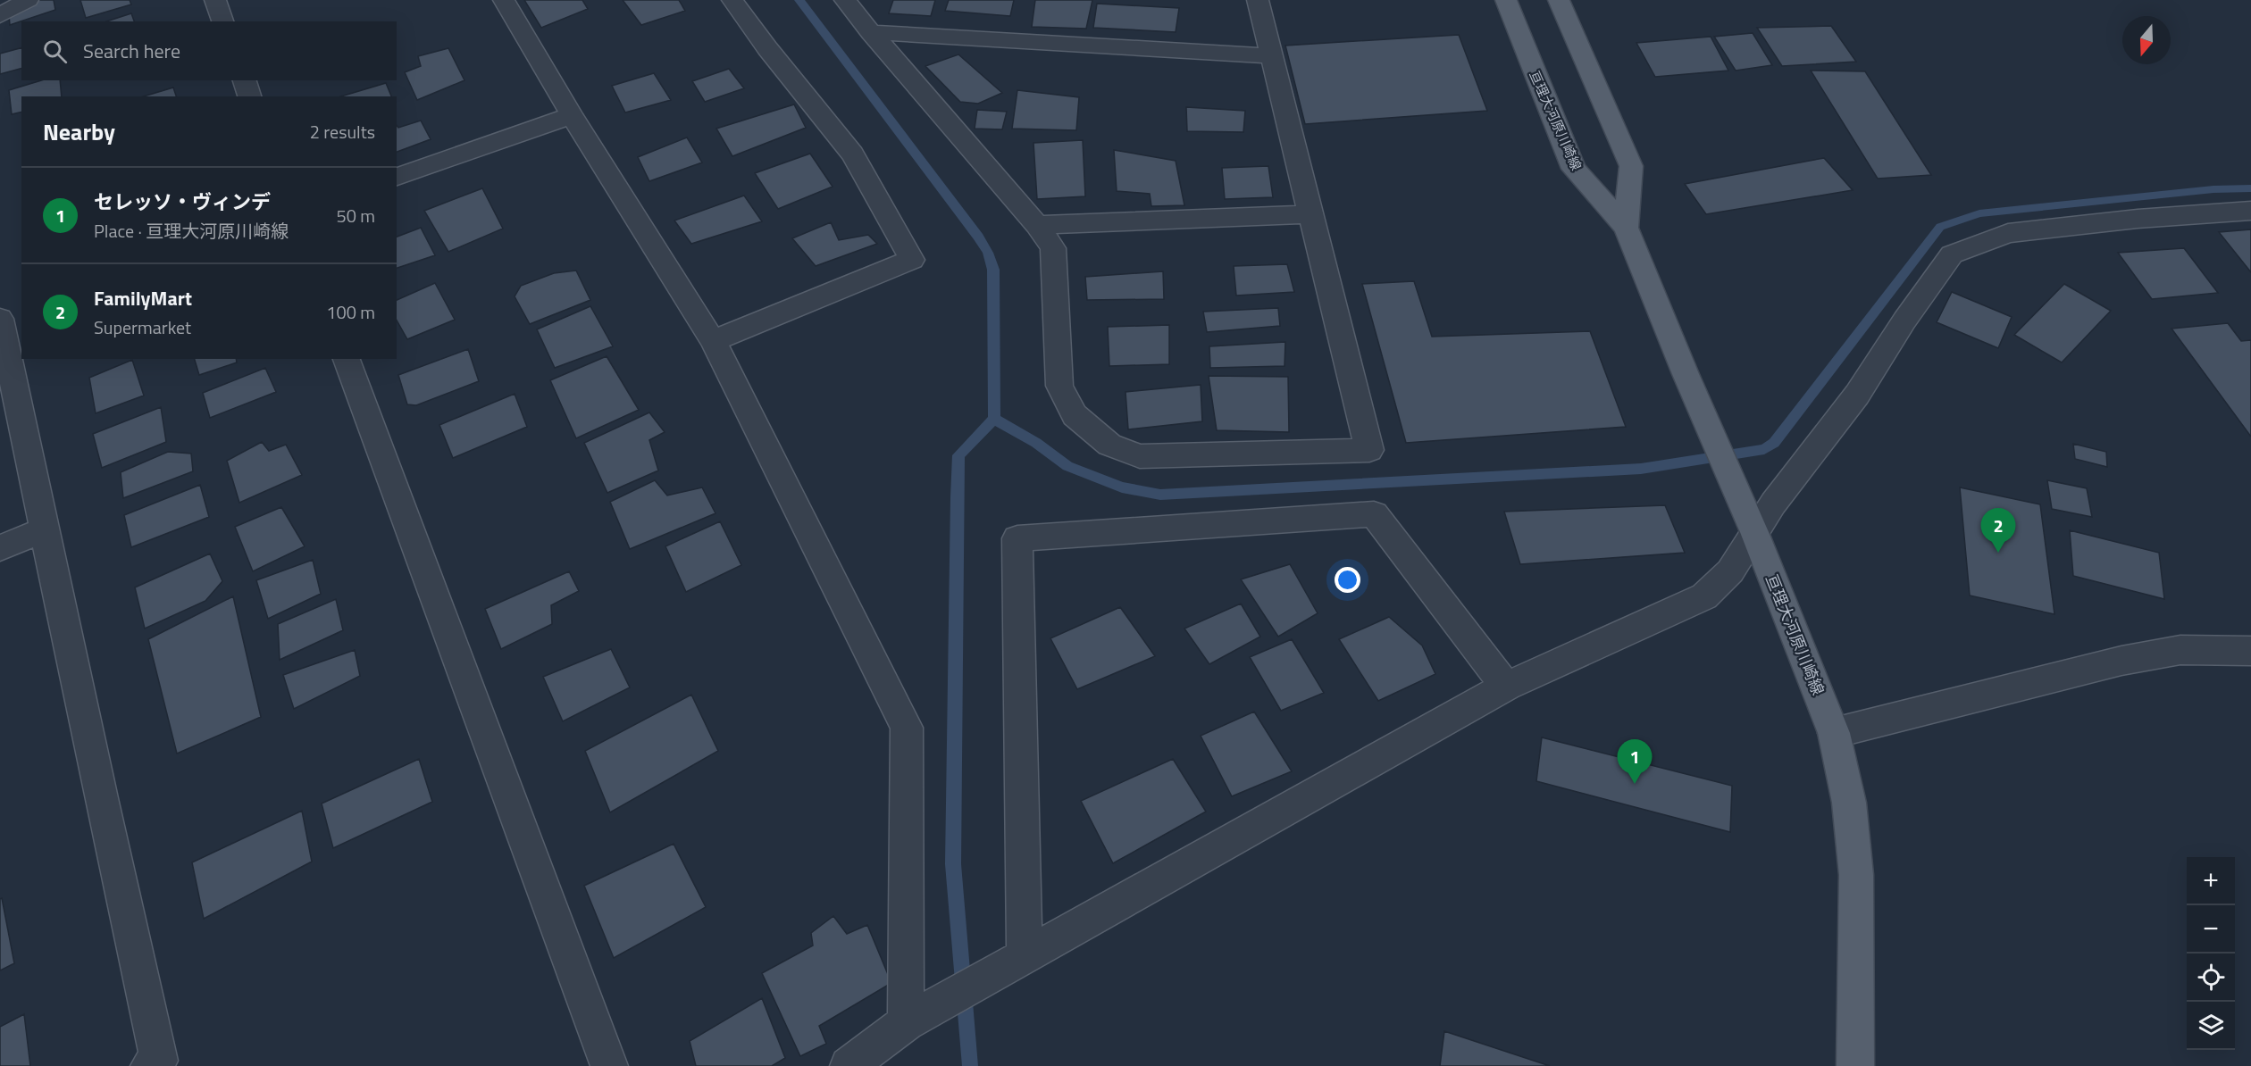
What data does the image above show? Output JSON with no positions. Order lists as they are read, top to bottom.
{
  "streets": {
    "main road": ["亘理大河原川崎線"]
  },
  "north": "bottom",
  "page": {
    "search": "Search here",
    "heading": ["Nearby", "2 results"],
    "list": [
      {
        "mark": "1",
        "name": "セレッソ・ヴィンデ",
        "note": "Place · 亘理大河原川崎線",
        "value": "50 m"
      },
      {
        "mark": "2",
        "name": "FamilyMart",
        "note": "Supermarket",
        "value": "100 m"
      }
    ],
    "pins": ["2", "1"],
    "map_buttons": ["+", "−"]
  }
}
